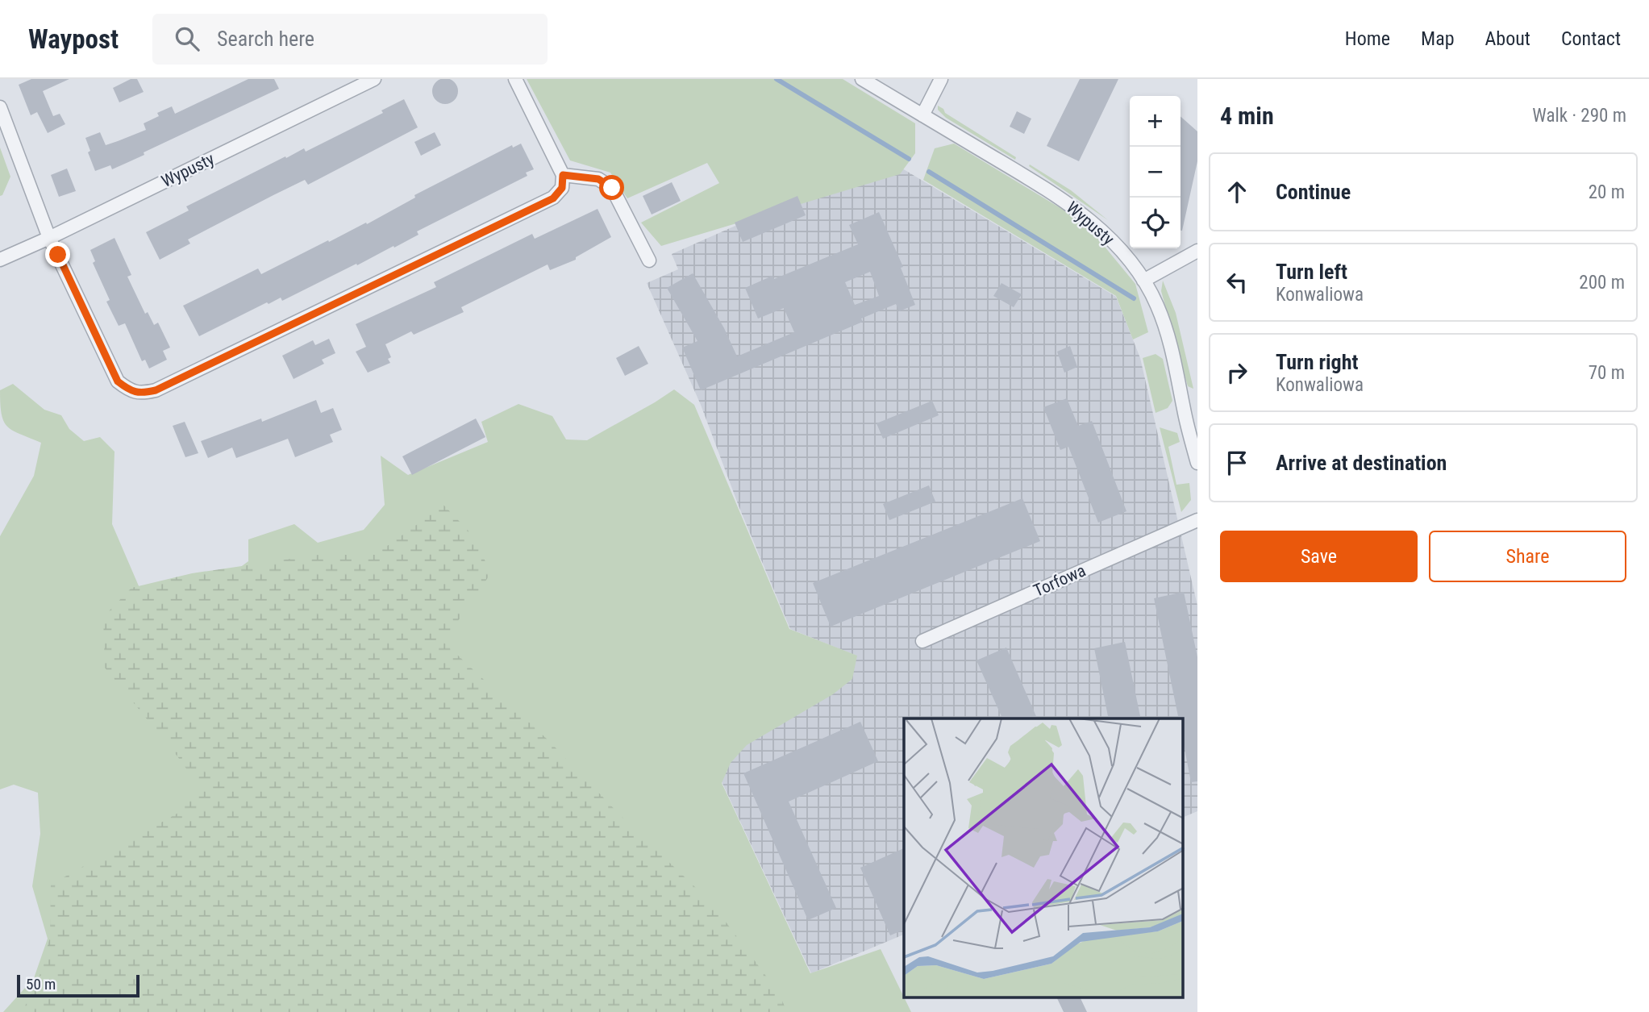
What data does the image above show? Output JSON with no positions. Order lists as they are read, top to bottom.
{
  "streets": {
    "street": ["Wypusty", "Torfowa"]
  },
  "scale_bar": "50 m",
  "page": {
    "header": "Waypost",
    "search": "Search here",
    "nav": [
      "Home",
      "Map",
      "About",
      "Contact"
    ],
    "heading": ["4 min", "Walk · 290 m"],
    "map_buttons": ["+", "−"],
    "list": [
      ["Continue", "20 m"],
      ["Turn left", "Konwaliowa", "200 m"],
      ["Turn right", "Konwaliowa", "70 m"],
      "Arrive at destination"
    ],
    "buttons": ["Save", "Share"],
    "scale": "50 m"
  }
}
